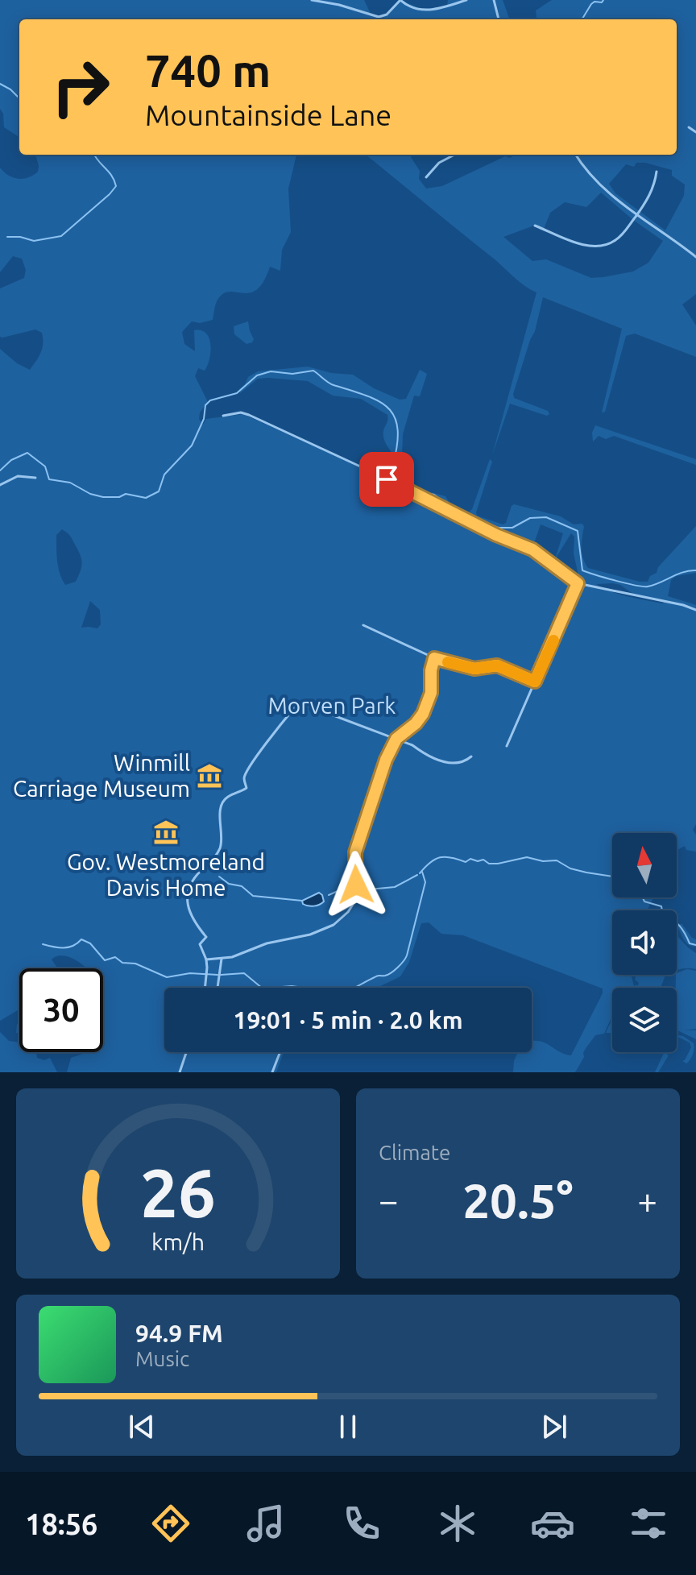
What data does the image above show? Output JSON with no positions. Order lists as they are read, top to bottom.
{
  "parks": ["Morven Park"],
  "places": {
    "museum": ["Winmill Carriage Museum", "Gov. Westmoreland Davis Home"]
  },
  "north": "top",
  "page": {
    "turn": ["740 m", "Mountainside Lane"],
    "limit": "30",
    "trip": "19:01 · 5 min · 2.0 km",
    "tile": "Climate",
    "heat": ["−", "20.5°", "+"],
    "song": ["94.9 FM", "Music"],
    "tabs": "18:56",
    "gauge": ["26", "km/h"]
  }
}
